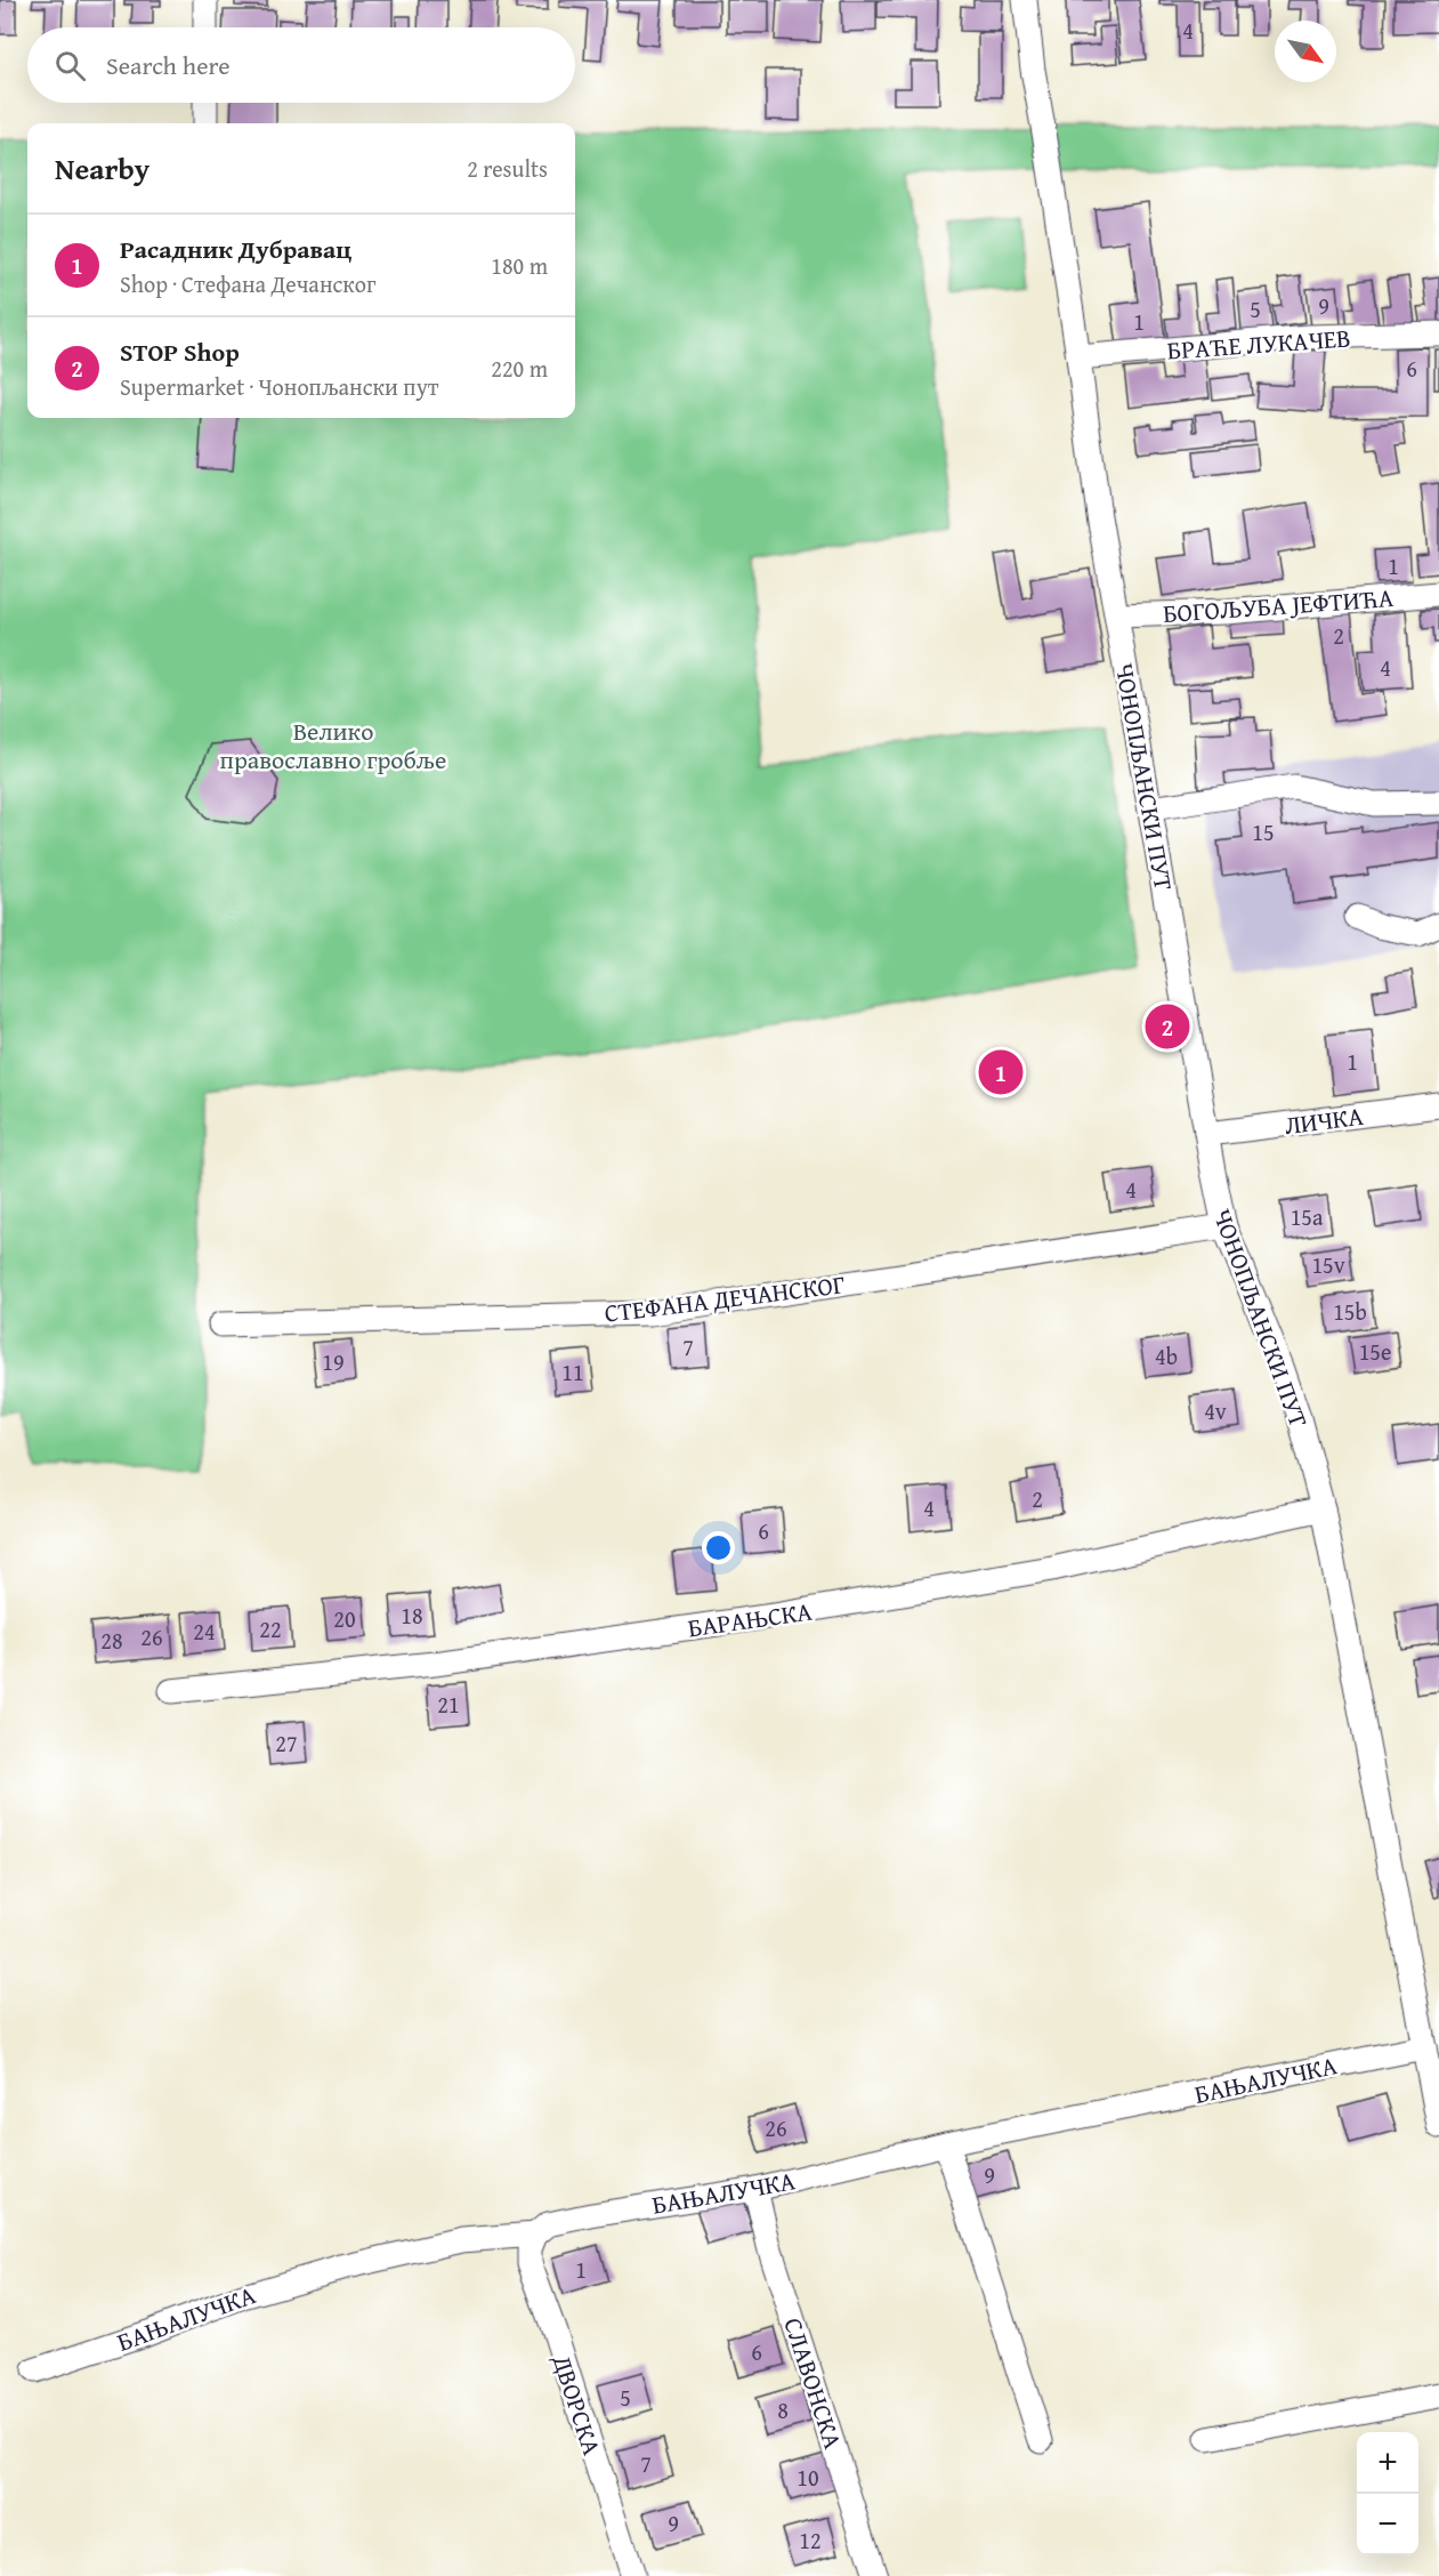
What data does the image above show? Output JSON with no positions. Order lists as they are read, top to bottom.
{
  "streets": {
    "street": [
      "БРАЋЕ ЛУКАЧЕВ",
      "БОГОЉУБА ЈЕФТИЋА",
      "ЧОНОПЉАНСКИ ПУТ",
      "ЛИЧКА",
      "СТЕФАНА ДЕЧАНСКОГ",
      "БАРАЊСКА",
      "БАЊАЛУЧКА",
      "СЛАВОНСКА",
      "ДВОРСКА"
    ]
  },
  "crossings": [
    ["БРАЋЕ ЛУКАЧЕВ", "ЧОНОПЉАНСКИ ПУТ"],
    ["БОГОЉУБА ЈЕФТИЋА", "ЧОНОПЉАНСКИ ПУТ"],
    ["ЧОНОПЉАНСКИ ПУТ", "ЛИЧКА"],
    ["ЧОНОПЉАНСКИ ПУТ", "СТЕФАНА ДЕЧАНСКОГ"],
    ["ЧОНОПЉАНСКИ ПУТ", "БАРАЊСКА"],
    ["ЧОНОПЉАНСКИ ПУТ", "БАЊАЛУЧКА"],
    ["БАЊАЛУЧКА", "СЛАВОНСКА"],
    ["БАЊАЛУЧКА", "ДВОРСКА"]
  ],
  "parks": ["Велико православно гробље"],
  "house_numbers": [
    "4",
    "9",
    "5",
    "1",
    "6",
    "1",
    "2",
    "4",
    "15",
    "1",
    "4",
    "15a",
    "15v",
    "15b",
    "7",
    "15e",
    "4b",
    "19",
    "11",
    "4v",
    "2",
    "4",
    "6",
    "18",
    "20",
    "22",
    "24",
    "26",
    "28",
    "21",
    "27",
    "26",
    "9",
    "1",
    "6",
    "5",
    "8",
    "7",
    "10",
    "9",
    "12"
  ],
  "north": "bottom right",
  "page": {
    "search": "Search here",
    "heading": ["Nearby", "2 results"],
    "list": [
      {
        "mark": "1",
        "name": "Расадник Дубравац",
        "note": "Shop · Стефана Дечанског",
        "value": "180 m"
      },
      {
        "mark": "2",
        "name": "STOP Shop",
        "note": "Supermarket · Чонопљански пут",
        "value": "220 m"
      }
    ],
    "pins": ["2", "1"],
    "map_buttons": ["+", "−"]
  }
}
